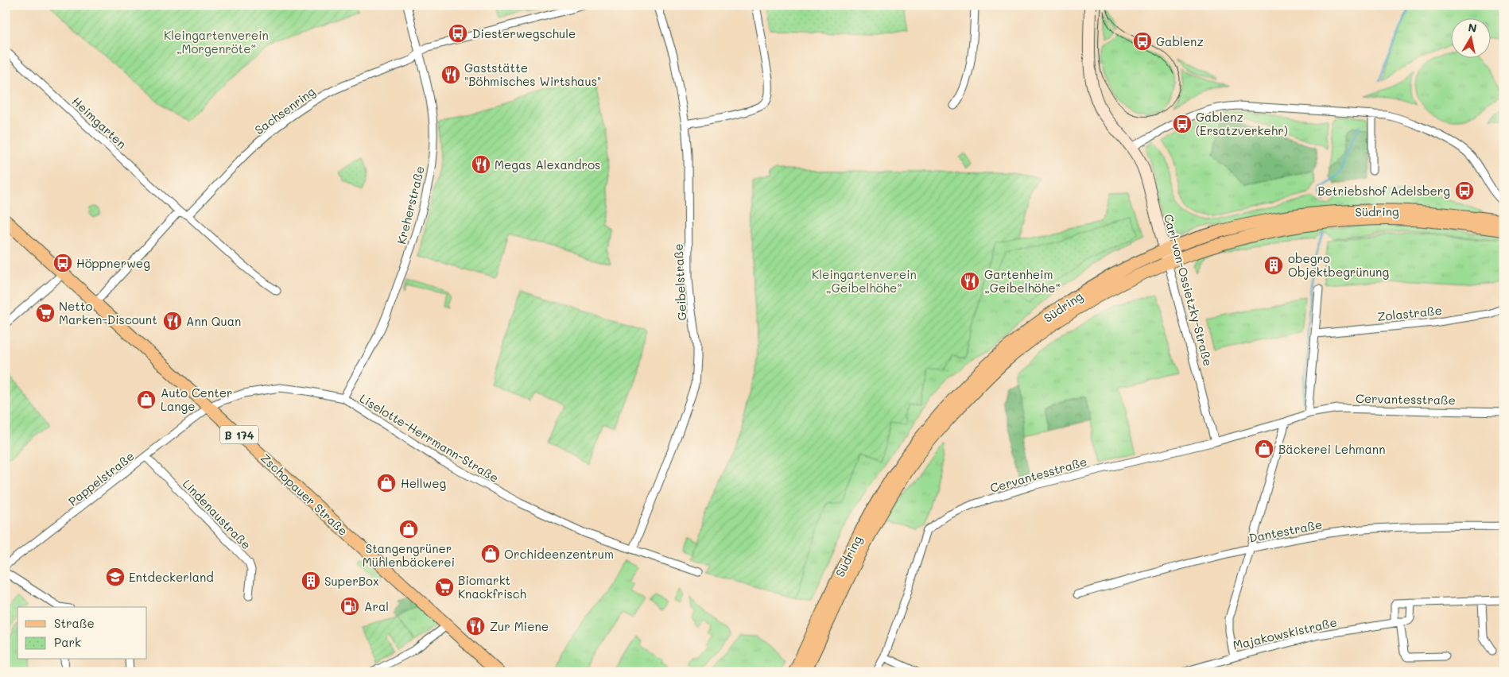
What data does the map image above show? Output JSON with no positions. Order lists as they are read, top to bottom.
{
  "streets": {
    "main road": ["Südring", "B 174", "Zschopauer Straße"],
    "street": [
      "Sachsenring",
      "Heimgarten",
      "Kreherstraße",
      "Geibelstraße",
      "Carl-von-Ossietzky-Straße",
      "Zolastraße",
      "Cervantesstraße",
      "Liselotte-Herrmann-Straße",
      "Pappelstraße",
      "Lindenaustraße",
      "Dantestraße",
      "Majakowskistraße"
    ]
  },
  "crossings": [
    ["Sachsenring", "Kreherstraße"],
    ["Kreherstraße", "Liselotte-Herrmann-Straße"],
    ["Südring", "Carl-von-Ossietzky-Straße"],
    ["Geibelstraße", "Liselotte-Herrmann-Straße"],
    ["Carl-von-Ossietzky-Straße", "Cervantesstraße"],
    ["Liselotte-Herrmann-Straße", "Pappelstraße"],
    ["Liselotte-Herrmann-Straße", "Zschopauer Straße"],
    ["Pappelstraße", "Zschopauer Straße"],
    ["Pappelstraße", "Lindenaustraße"]
  ],
  "parks": ["Kleingartenverein „Morgenröte“", "Kleingartenverein „Geibelhöhe“"],
  "places": {
    "bus stop": [
      "Diesterwegschule",
      "Gablenz",
      "Gablenz (Ersatzverkehr)",
      "Betriebshof Adelsberg",
      "Höppnerweg"
    ],
    "restaurant": [
      "Gaststätte \"Böhmisches Wirtshaus\"",
      "Megas Alexandros",
      "Gartenheim „Geibelhöhe“",
      "Ann Quan",
      "Zur Miene"
    ],
    "building": ["obegro Objektbegrünung", "SuperBox"],
    "supermarket": ["Netto Marken-Discount", "Biomarkt Knackfrisch"],
    "shop": [
      "Auto Center Lange",
      "Bäckerei Lehmann",
      "Hellweg",
      "Stangengrüner Mühlenbäckerei",
      "Orchideenzentrum"
    ],
    "school or university": ["Entdeckerland"],
    "fuel station": ["Aral"]
  },
  "legend": ["Straße", "Park"],
  "north": "top"
}
